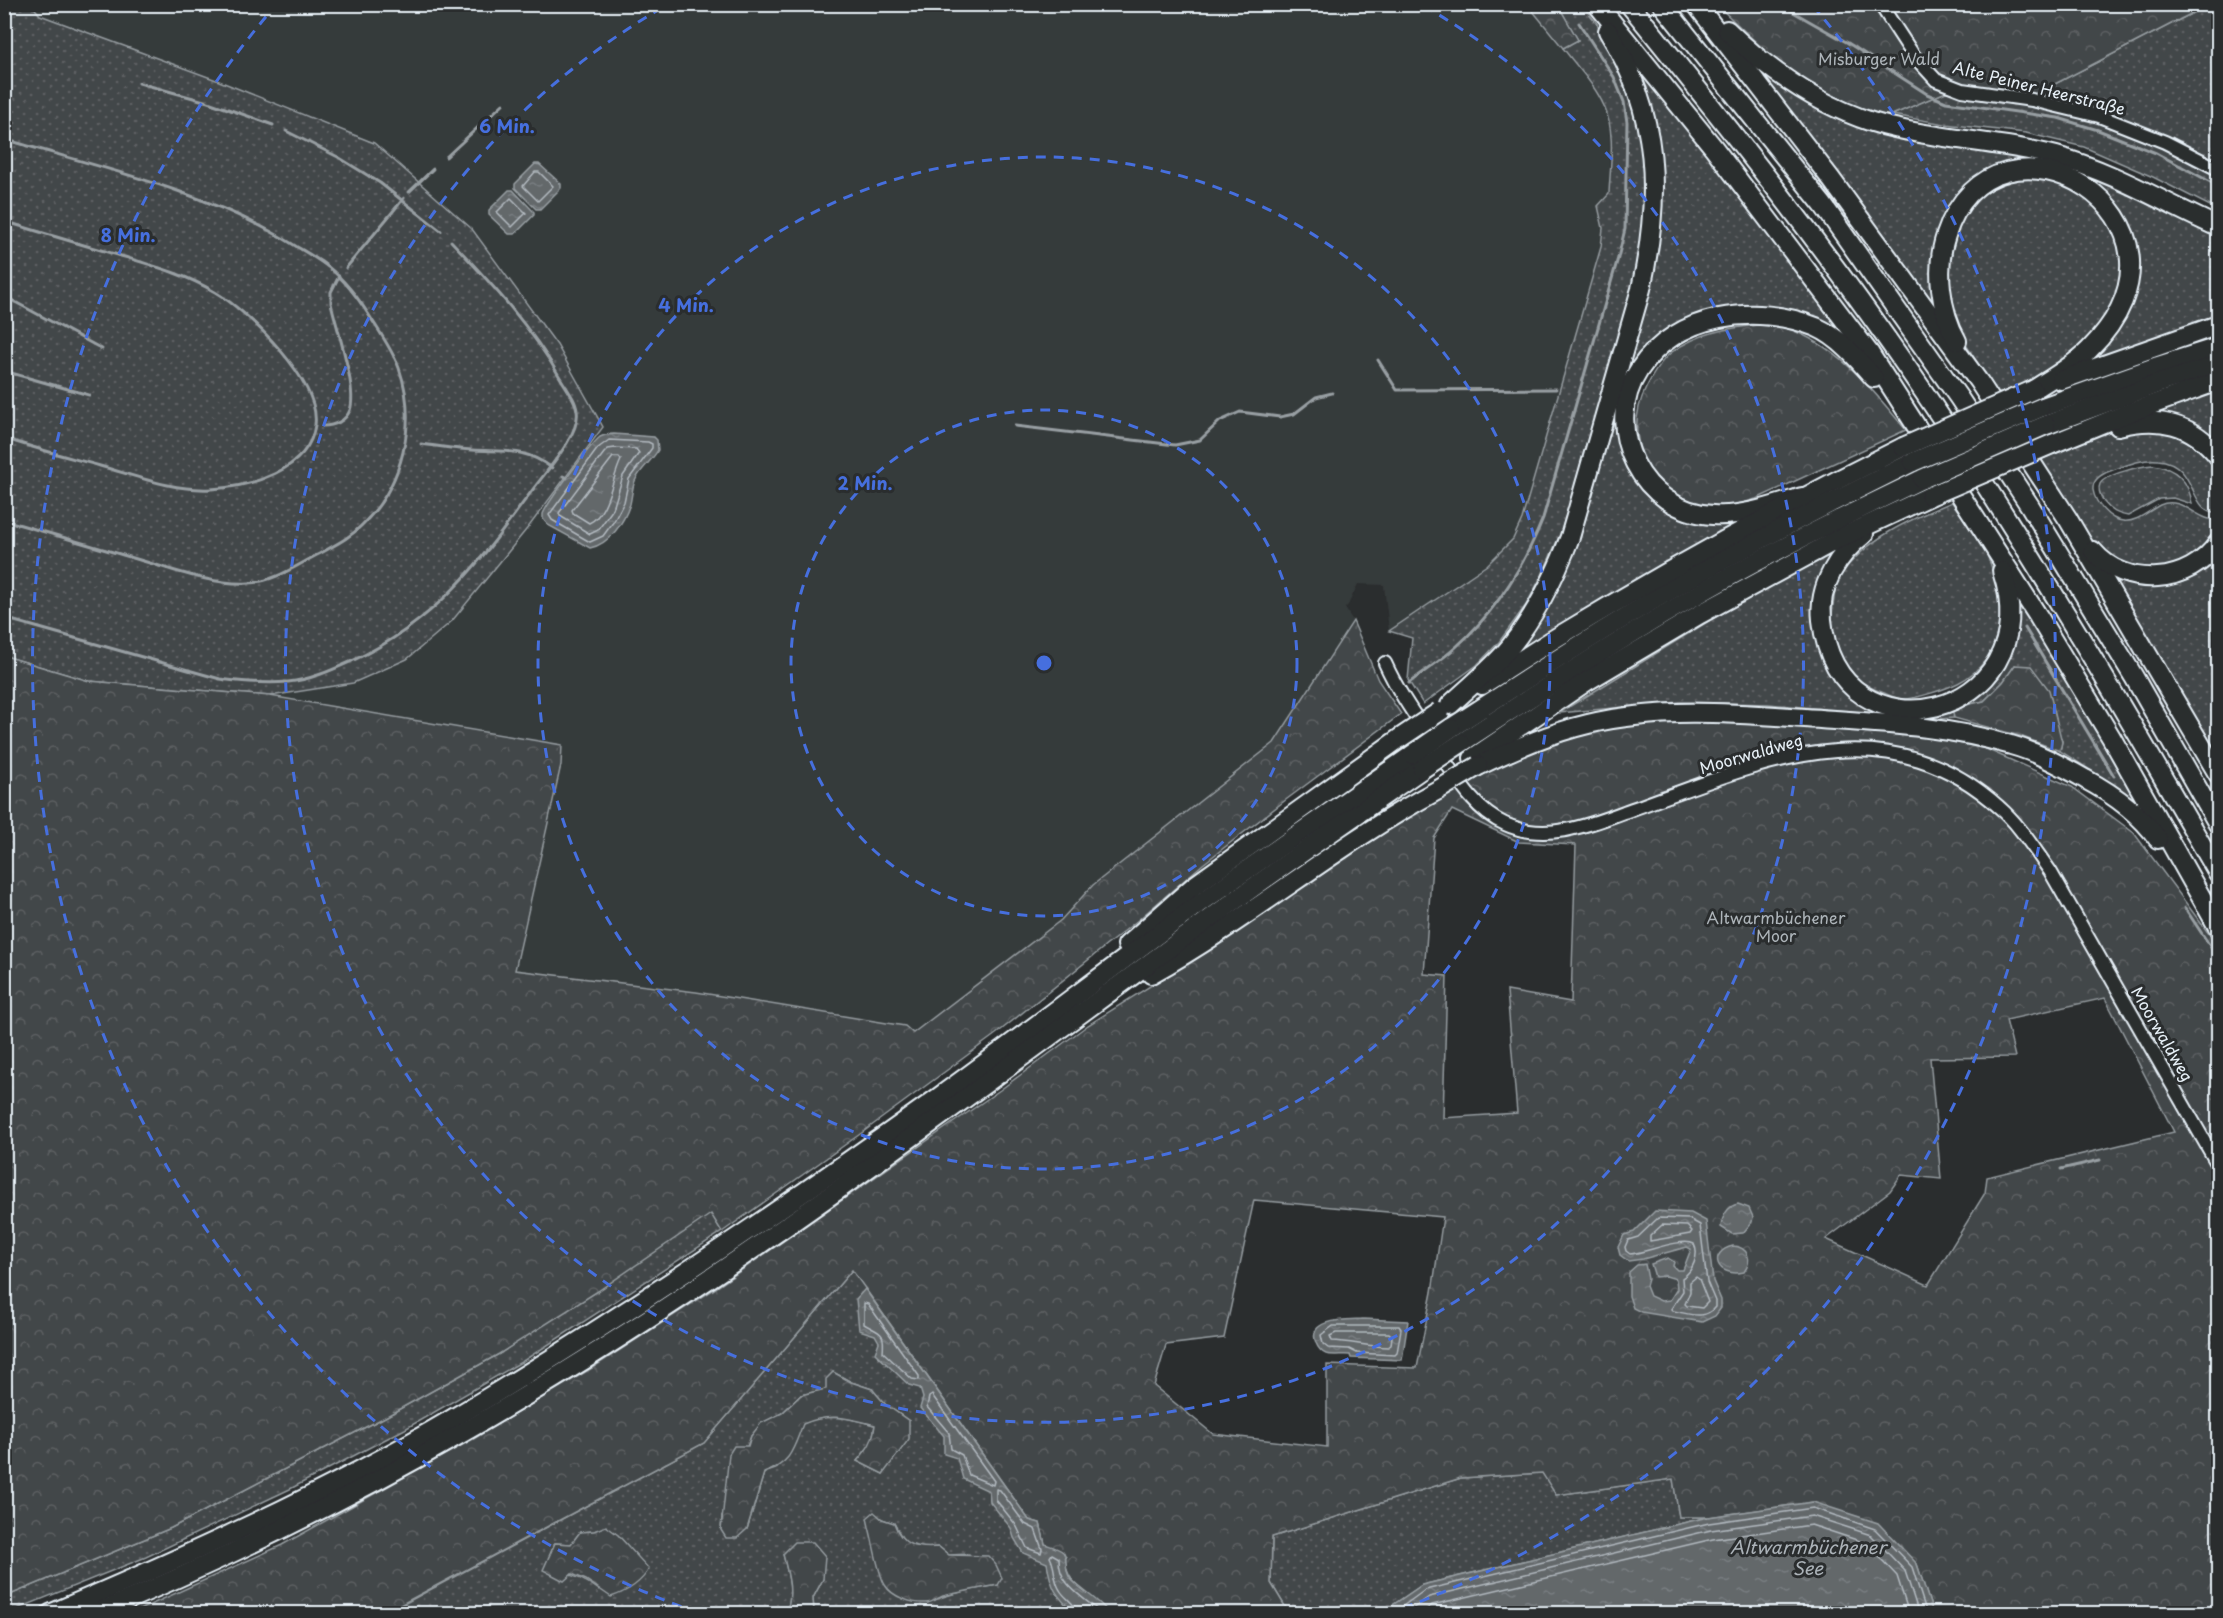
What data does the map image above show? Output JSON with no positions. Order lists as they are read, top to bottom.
{
  "streets": {
    "street": ["Alte Peiner Heerstraße", "Moorwaldweg"]
  },
  "water": ["Altwarmbüchener See"],
  "parks": ["Misburger Wald", "Altwarmbüchener Moor"],
  "rings": [
    "6 Min.",
    "8 Min.",
    "4 Min.",
    "2 Min."
  ]
}
